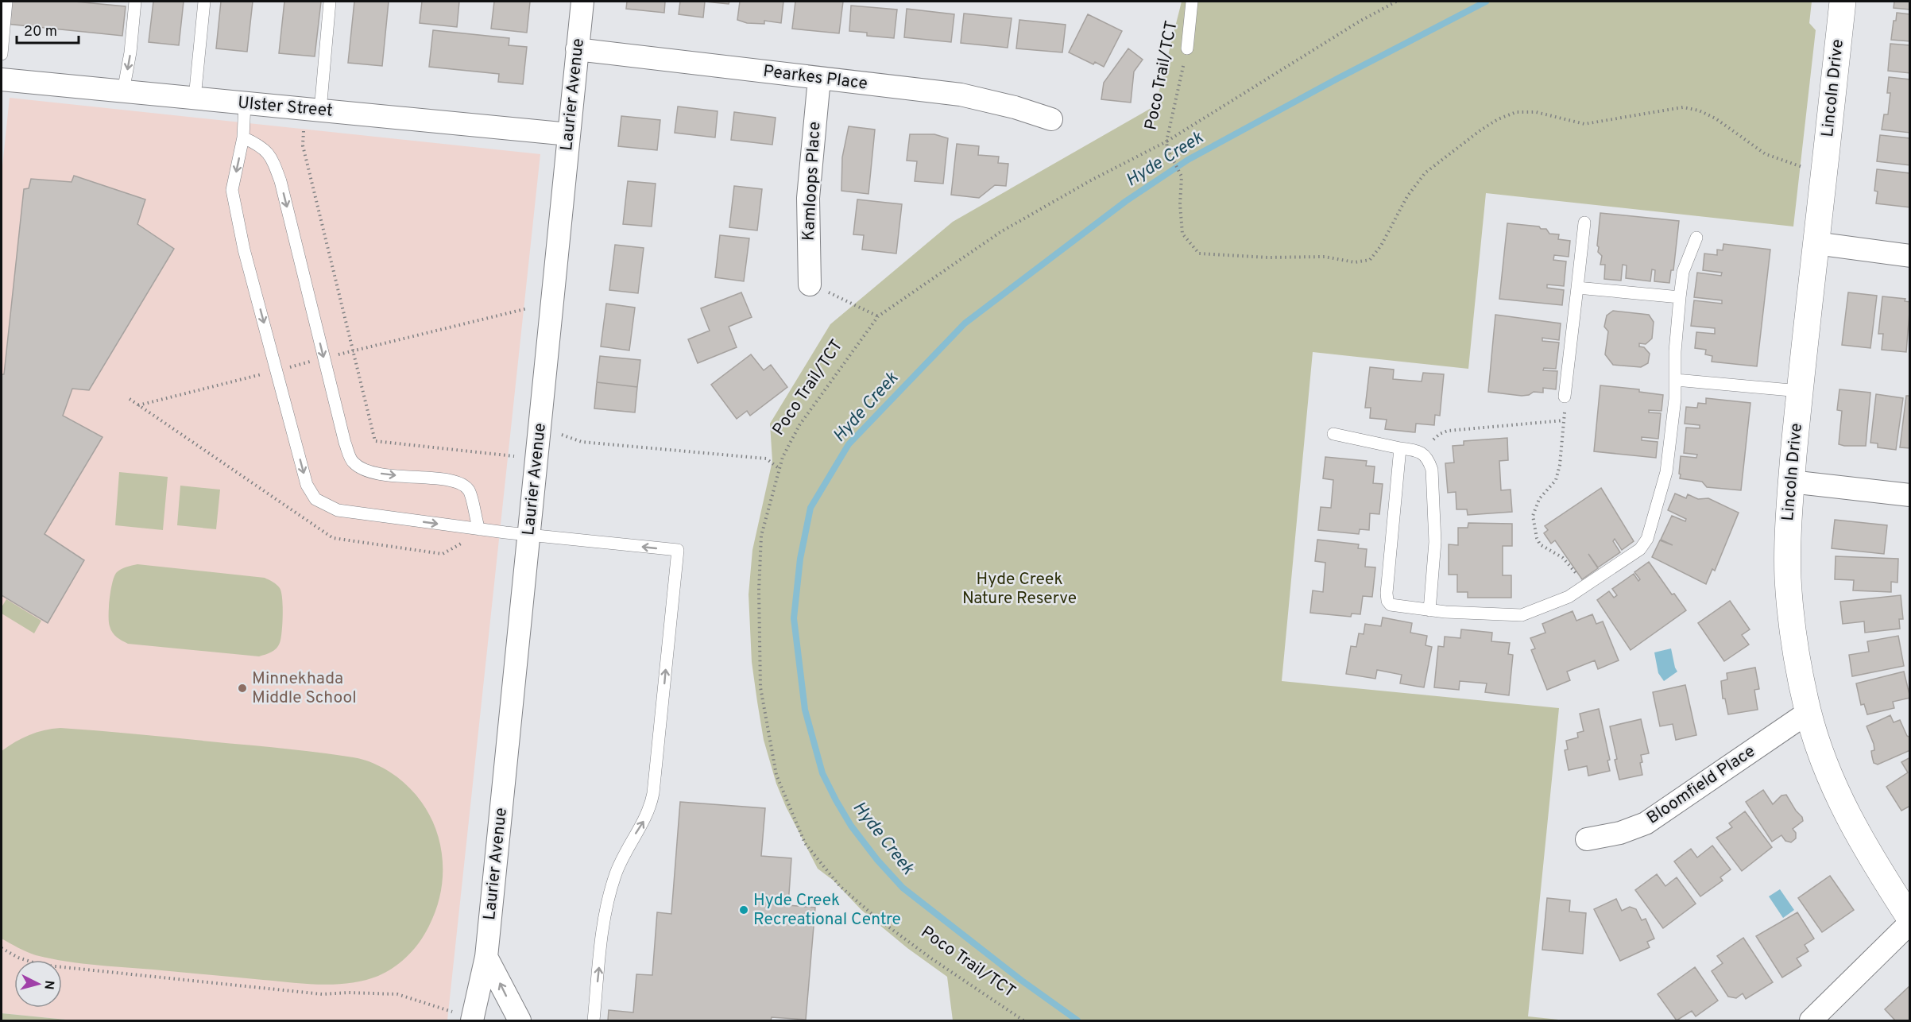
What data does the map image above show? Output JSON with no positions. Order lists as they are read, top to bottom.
{
  "streets": {
    "street": [
      "Pearkes Place",
      "Lincoln Drive",
      "Laurier Avenue",
      "Ulster Street",
      "Kamloops Place",
      "Bloomfield Place"
    ],
    "lane": ["Poco Trail/TCT"]
  },
  "crossings": [
    ["Pearkes Place", "Laurier Avenue"],
    ["Pearkes Place", "Kamloops Place"],
    ["Lincoln Drive", "Bloomfield Place"],
    ["Laurier Avenue", "Ulster Street"]
  ],
  "water": ["Hyde Creek"],
  "parks": ["Hyde Creek Nature Reserve"],
  "places": ["Minnekhada Middle School", "Hyde Creek Recreational Centre"],
  "scale_bar": "20 m",
  "north": "right"
}
